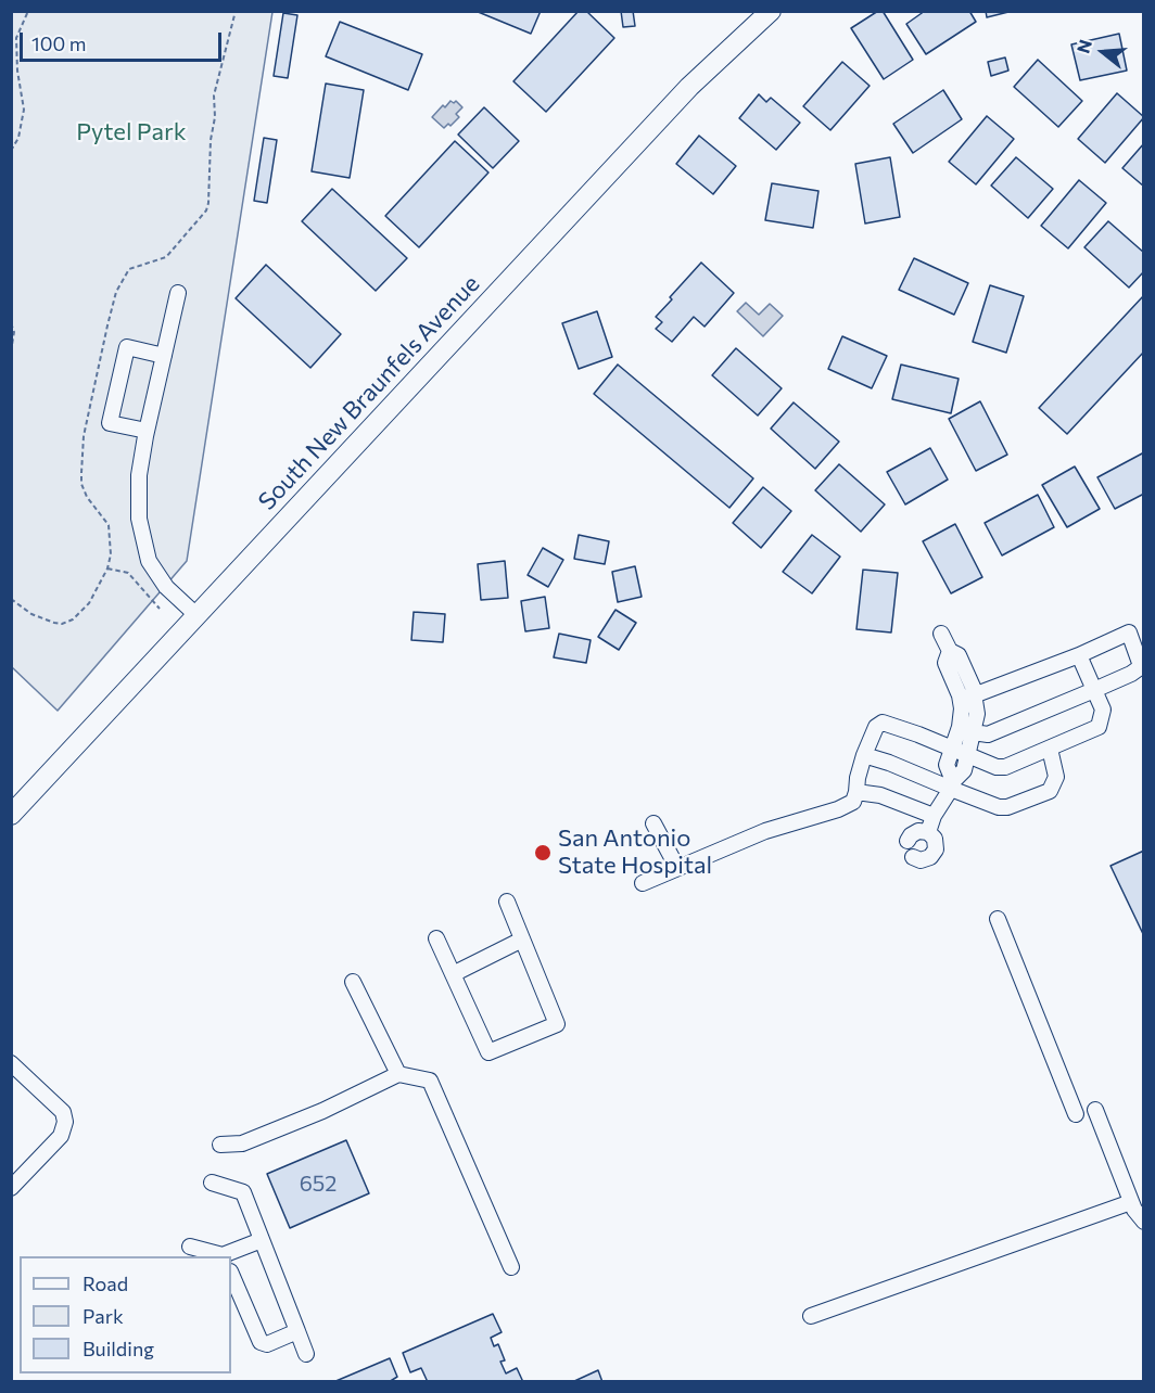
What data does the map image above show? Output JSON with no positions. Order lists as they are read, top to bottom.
{
  "streets": {
    "main road": ["South New Braunfels Avenue"]
  },
  "parks": ["Pytel Park"],
  "places": ["San Antonio State Hospital"],
  "house_numbers": ["652"],
  "legend": ["Road", "Park", "Building"],
  "scale_bar": "100 m",
  "north": "left"
}
